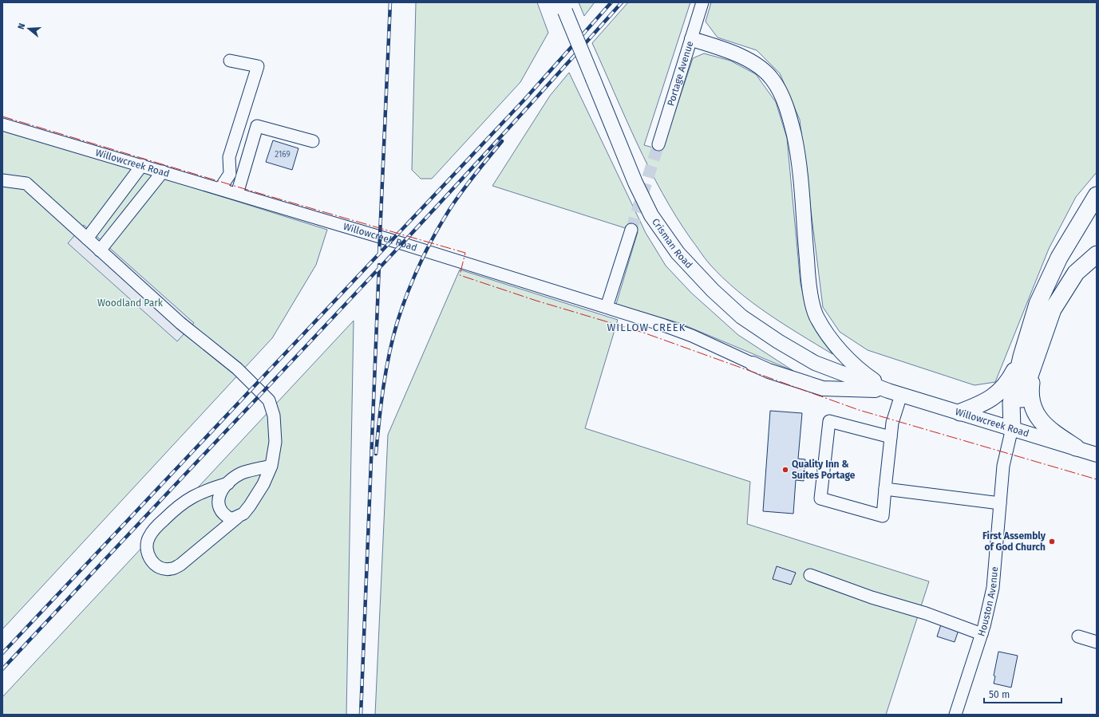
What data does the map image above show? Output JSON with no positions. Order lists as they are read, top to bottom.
{
  "streets": {
    "main road": ["Willowcreek Road", "Crisman Road"],
    "street": ["Portage Avenue", "Houston Avenue"]
  },
  "crossings": [
    ["Willowcreek Road", "Crisman Road"],
    ["Willowcreek Road", "Houston Avenue"]
  ],
  "districts": ["WILLOW CREEK"],
  "parks": ["Woodland Park"],
  "places": ["Quality Inn & Suites Portage", "First Assembly of God Church"],
  "house_numbers": ["2169"],
  "scale_bar": "50 m",
  "north": "left"
}
